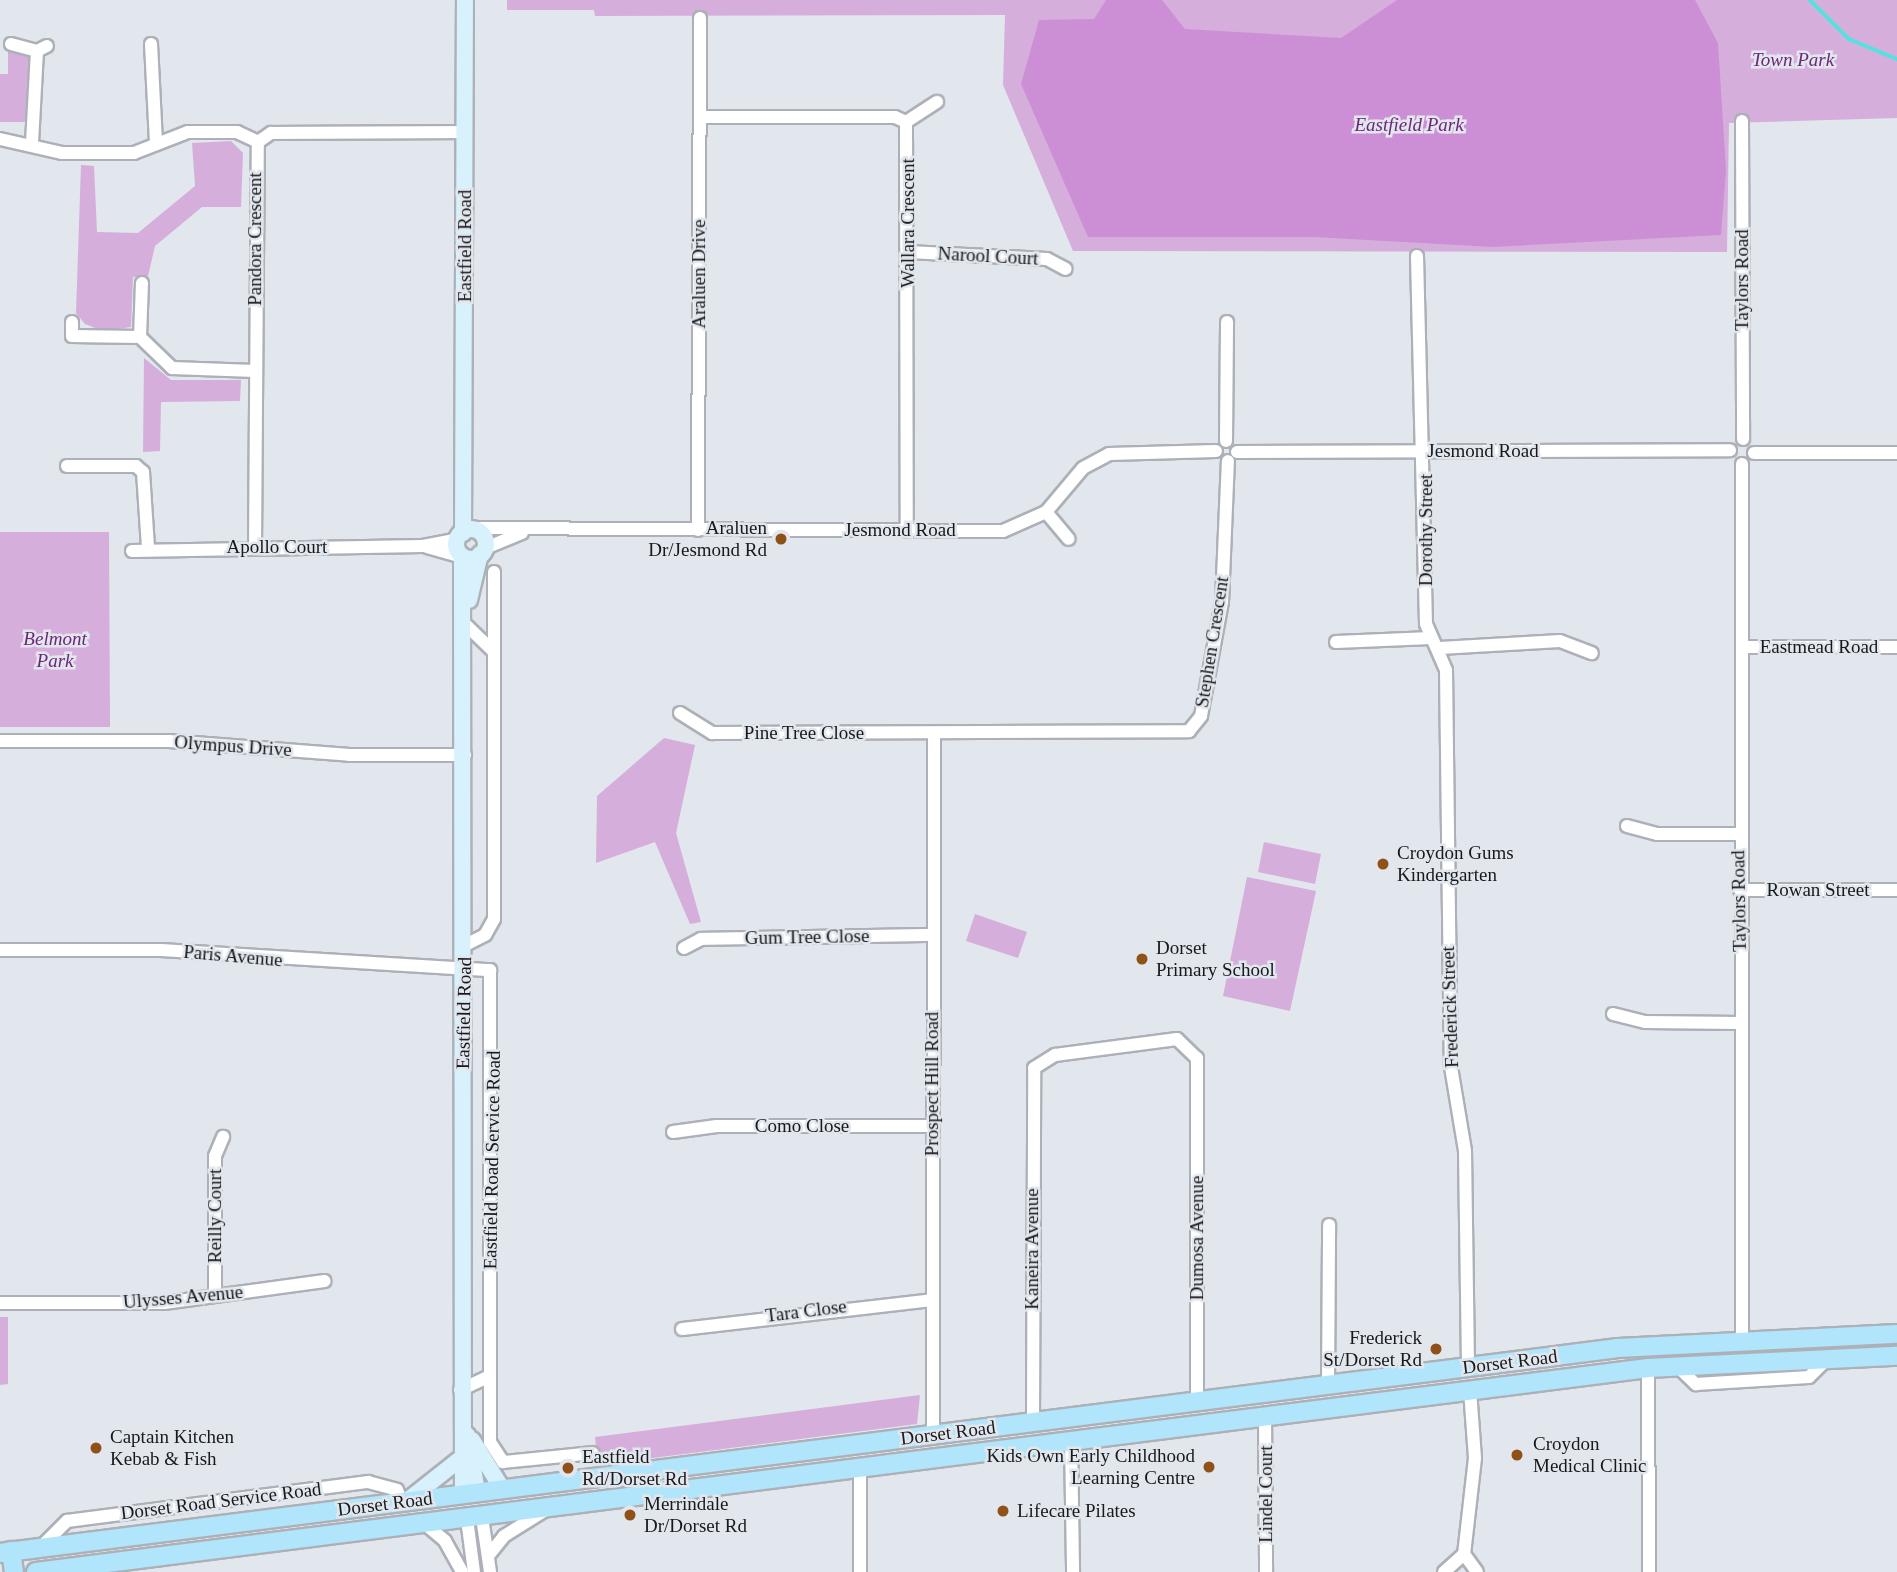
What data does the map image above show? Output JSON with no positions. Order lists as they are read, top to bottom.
{
  "streets": {
    "main road": ["Eastfield Road", "Dorset Road"],
    "street": [
      "Wallara Crescent",
      "Pandora Crescent",
      "Narool Court",
      "Araluen Drive",
      "Taylors Road",
      "Jesmond Road",
      "Dorothy Street",
      "Apollo Court",
      "Stephen Crescent",
      "Eastmead Road",
      "Pine Tree Close",
      "Olympus Drive",
      "Rowan Street",
      "Gum Tree Close",
      "Paris Avenue",
      "Frederick Street",
      "Prospect Hill Road",
      "Como Close",
      "Eastfield Road Service Road",
      "Reilly Court",
      "Dumosa Avenue",
      "Kaneira Avenue",
      "Ulysses Avenue",
      "Tara Close",
      "Lindel Court"
    ]
  },
  "crossings": [
    ["Wallara Crescent", "Narool Court"],
    ["Wallara Crescent", "Jesmond Road"],
    ["Pandora Crescent", "Apollo Court"],
    ["Eastfield Road", "Jesmond Road"],
    ["Eastfield Road", "Apollo Court"],
    ["Eastfield Road", "Olympus Drive"],
    ["Eastfield Road", "Paris Avenue"],
    ["Eastfield Road", "Eastfield Road Service Road"],
    ["Eastfield Road", "Dorset Road"],
    ["Araluen Drive", "Jesmond Road"],
    ["Taylors Road", "Eastmead Road"],
    ["Taylors Road", "Rowan Street"],
    ["Taylors Road", "Dorset Road"],
    ["Jesmond Road", "Dorothy Street"],
    ["Jesmond Road", "Stephen Crescent"],
    ["Stephen Crescent", "Pine Tree Close"],
    ["Stephen Crescent", "Prospect Hill Road"],
    ["Pine Tree Close", "Prospect Hill Road"],
    ["Gum Tree Close", "Prospect Hill Road"],
    ["Paris Avenue", "Eastfield Road Service Road"],
    ["Frederick Street", "Dorset Road"],
    ["Prospect Hill Road", "Como Close"],
    ["Prospect Hill Road", "Tara Close"],
    ["Prospect Hill Road", "Dorset Road"],
    ["Reilly Court", "Ulysses Avenue"],
    ["Dumosa Avenue", "Kaneira Avenue"],
    ["Dumosa Avenue", "Dorset Road"],
    ["Kaneira Avenue", "Dorset Road"],
    ["Dorset Road", "Lindel Court"]
  ],
  "parks": ["Town Park", "Eastfield Park", "Belmont Park"],
  "places": [
    "Araluen Dr/Jesmond Rd",
    "Croydon Gums Kindergarten",
    "Dorset Primary School",
    "Frederick St/Dorset Rd",
    "Captain Kitchen Kebab & Fish",
    "Croydon Medical Clinic",
    "Kids Own Early Childhood Learning Centre",
    "Eastfield Rd/Dorset Rd",
    "Lifecare Pilates",
    "Merrindale Dr/Dorset Rd"
  ]
}
